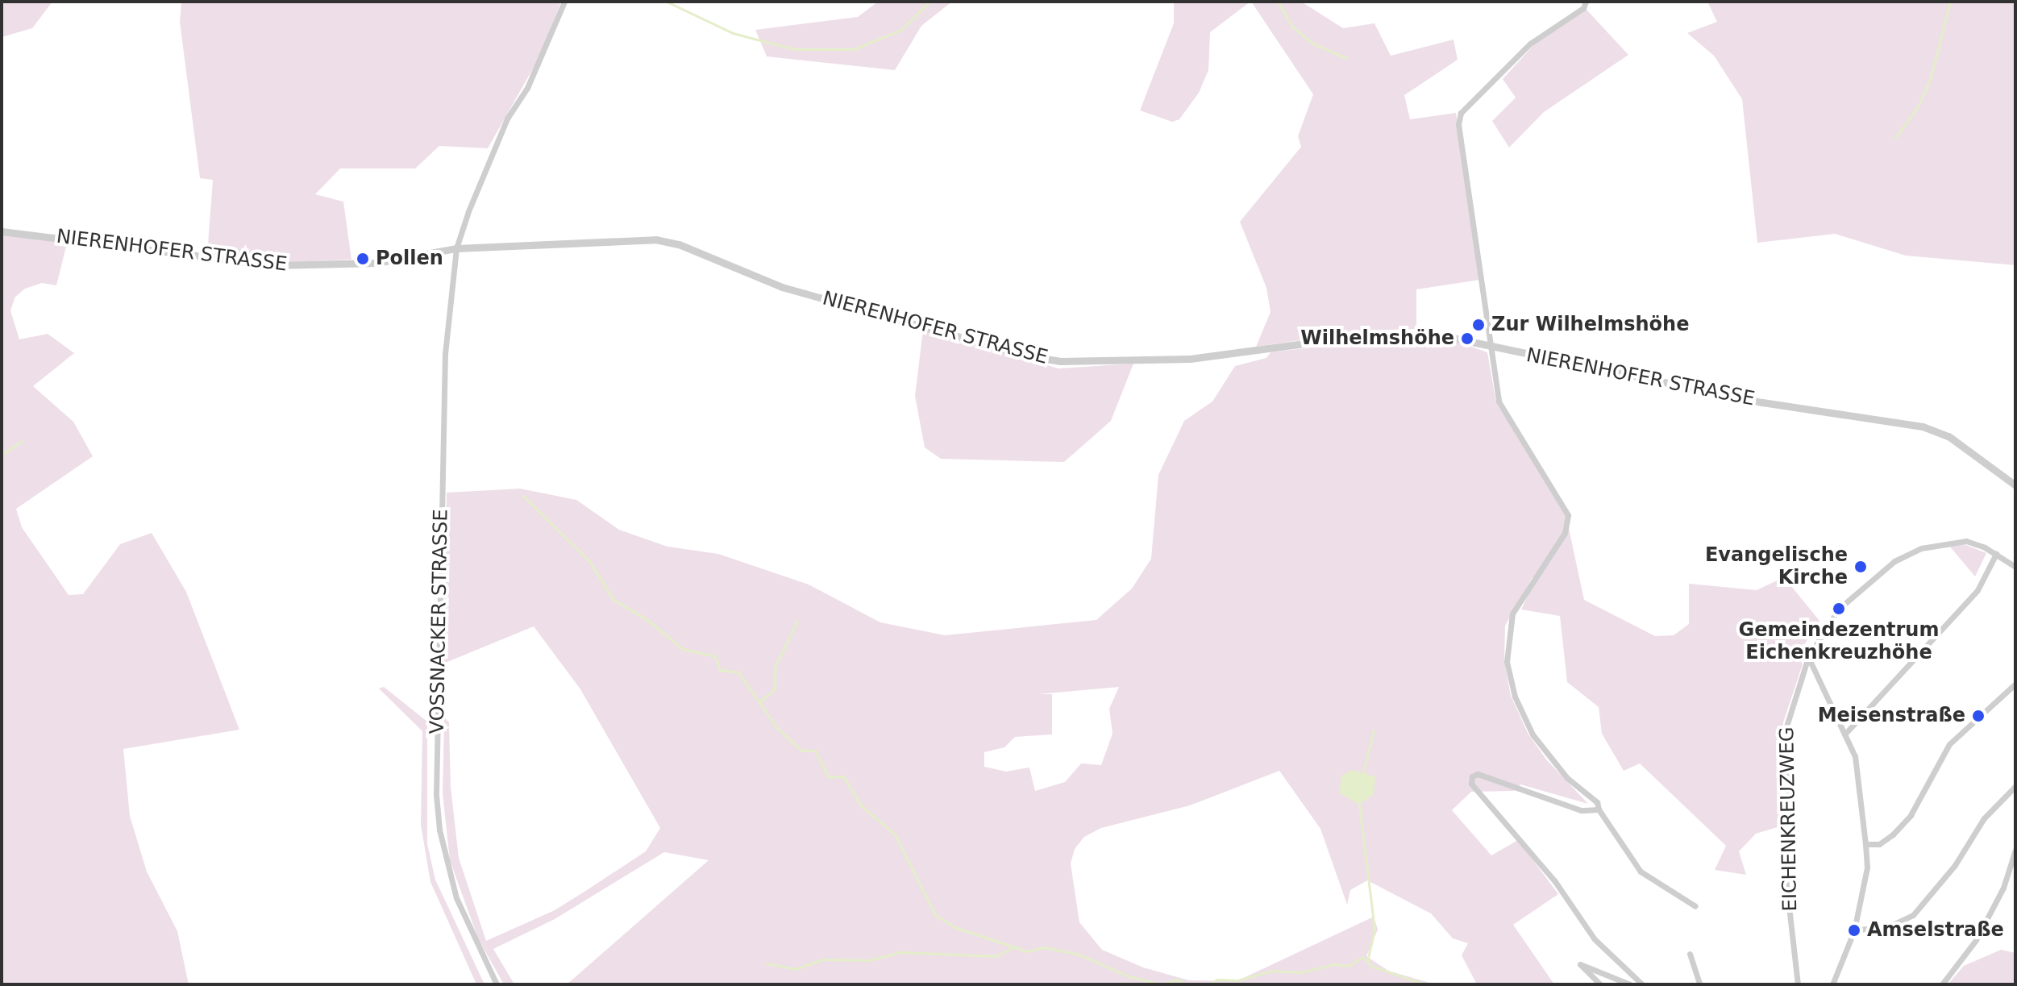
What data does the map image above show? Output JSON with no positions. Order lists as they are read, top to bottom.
{
  "streets": {
    "street": ["NIERENHOFER STRASSE", "VOSSNACKER STRASSE", "EICHENKREUZWEG"]
  },
  "crossings": [
    ["NIERENHOFER STRASSE", "VOSSNACKER STRASSE"]
  ],
  "places": [
    "Pollen",
    "Zur Wilhelmshöhe",
    "Wilhelmshöhe",
    "Evangelische Kirche",
    "Gemeindezentrum Eichenkreuzhöhe",
    "Meisenstraße",
    "Amselstraße"
  ]
}
